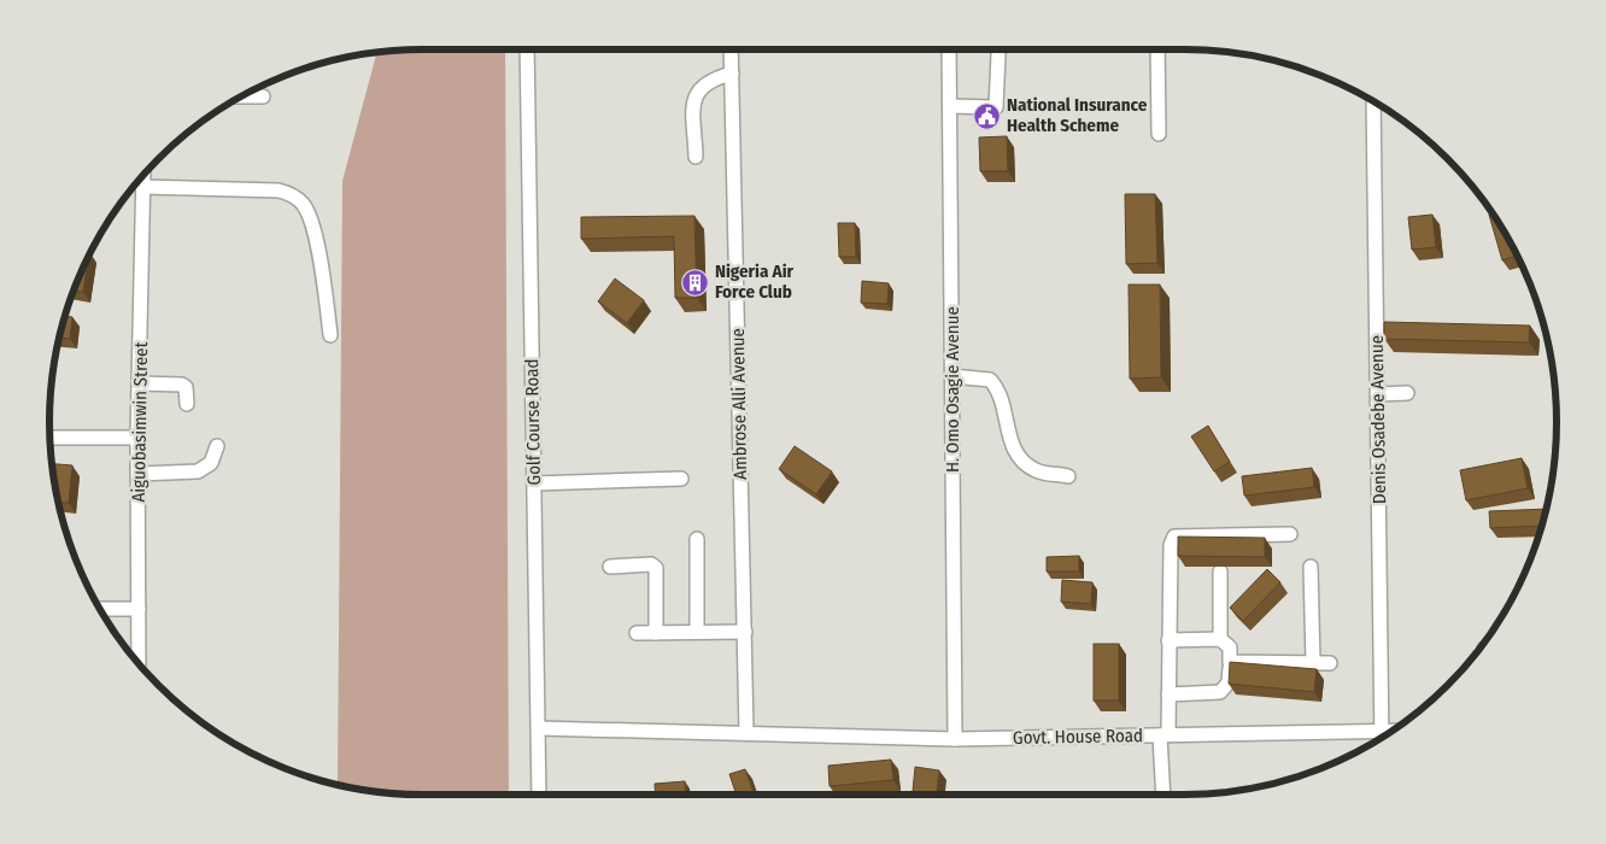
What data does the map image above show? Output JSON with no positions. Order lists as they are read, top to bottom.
{
  "streets": {
    "street": [
      "H. Omo Osagie Avenue",
      "Ambrose Alli Avenue",
      "Denis Osadebe Avenue",
      "Aiguobasimwin Street",
      "Golf Course Road",
      "Govt. House Road"
    ]
  },
  "crossings": [
    ["H. Omo Osagie Avenue", "Govt. House Road"],
    ["Ambrose Alli Avenue", "Govt. House Road"],
    ["Denis Osadebe Avenue", "Govt. House Road"],
    ["Golf Course Road", "Govt. House Road"]
  ],
  "places": {
    "public building": ["National Insurance Health Scheme"],
    "building": ["Nigeria Air Force Club"]
  }
}
